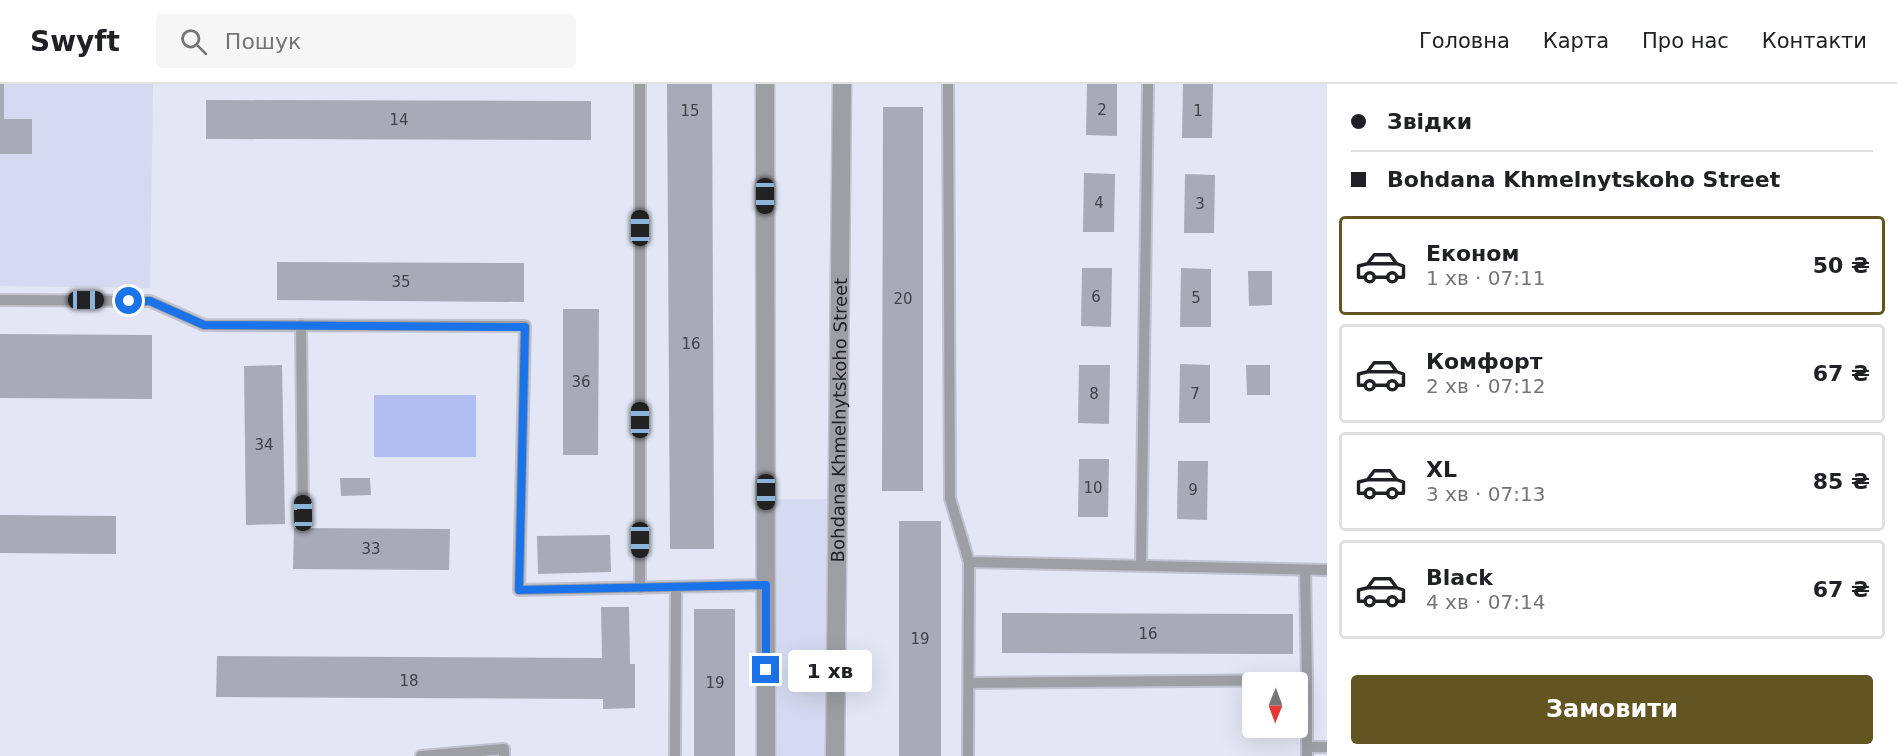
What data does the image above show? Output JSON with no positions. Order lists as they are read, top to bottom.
{
  "streets": {
    "street": ["Bohdana Khmelnytskoho Street"]
  },
  "house_numbers": [
    "2",
    "15",
    "1",
    "14",
    "4",
    "3",
    "35",
    "6",
    "5",
    "20",
    "16",
    "36",
    "8",
    "7",
    "34",
    "10",
    "9",
    "33",
    "16",
    "19",
    "18",
    "19"
  ],
  "north": "bottom",
  "page": {
    "header": "Swyft",
    "search": "Пошук",
    "nav": [
      "Головна",
      "Карта",
      "Про нас",
      "Контакти"
    ],
    "banner": ["Звідки", "Bohdana Khmelnytskoho Street"],
    "list": [
      {
        "name": "Економ",
        "note": "1 хв · 07:11",
        "value": "50 ₴"
      },
      {
        "name": "Комфорт",
        "note": "2 хв · 07:12",
        "value": "67 ₴"
      },
      {
        "name": "XL",
        "note": "3 хв · 07:13",
        "value": "85 ₴"
      },
      {
        "name": "Black",
        "note": "4 хв · 07:14",
        "value": "67 ₴"
      }
    ],
    "bubble": "1 хв",
    "buttons": "Замовити"
  }
}
